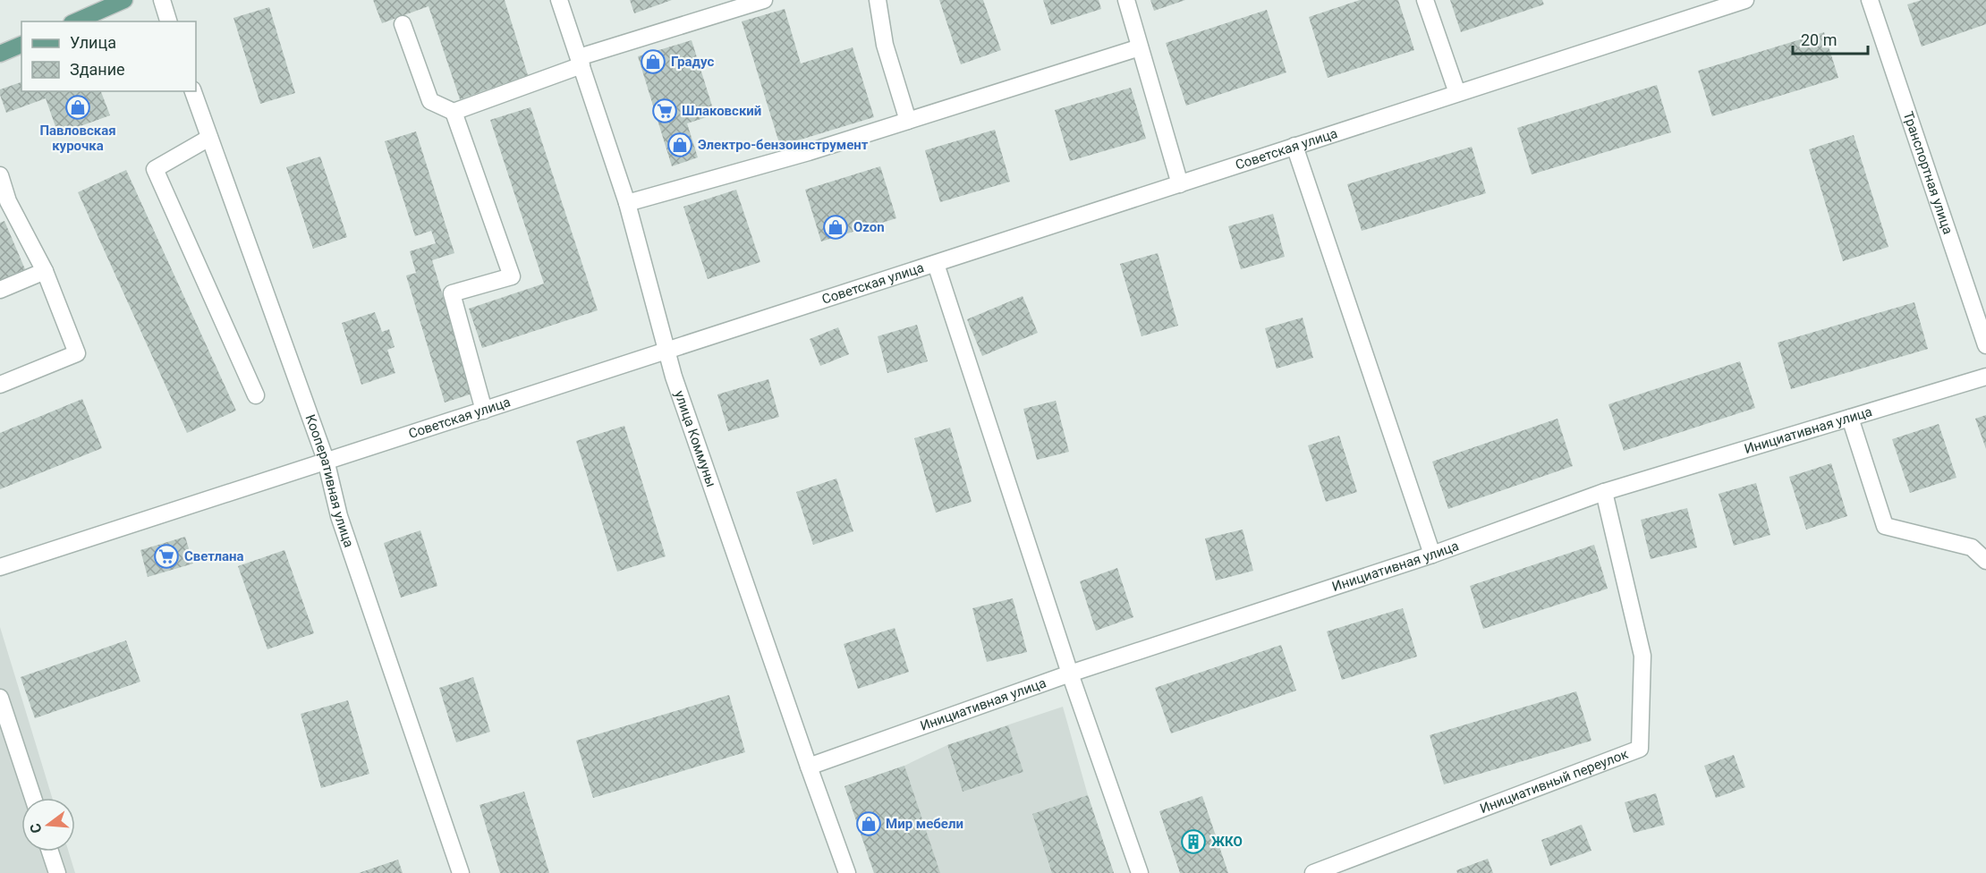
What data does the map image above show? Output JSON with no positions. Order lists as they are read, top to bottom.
{
  "streets": {
    "street": [
      "Советская улица",
      "Транспортная улица",
      "Инициативная улица",
      "улица Коммуны",
      "Кооперативная улица",
      "Инициативный переулок"
    ]
  },
  "crossings": [
    ["Советская улица", "улица Коммуны"],
    ["Советская улица", "Кооперативная улица"],
    ["Инициативная улица", "улица Коммуны"],
    ["Инициативная улица", "Инициативный переулок"]
  ],
  "places": {
    "shop": [
      "Градус",
      "Павловская курочка",
      "Электро-бензоинструмент",
      "Ozon",
      "Мир мебели"
    ],
    "supermarket": ["Шлаковский", "Светлана"],
    "building": ["ЖКО"]
  },
  "legend": ["Улица", "Здание"],
  "scale_bar": "20 m",
  "north": "left"
}
